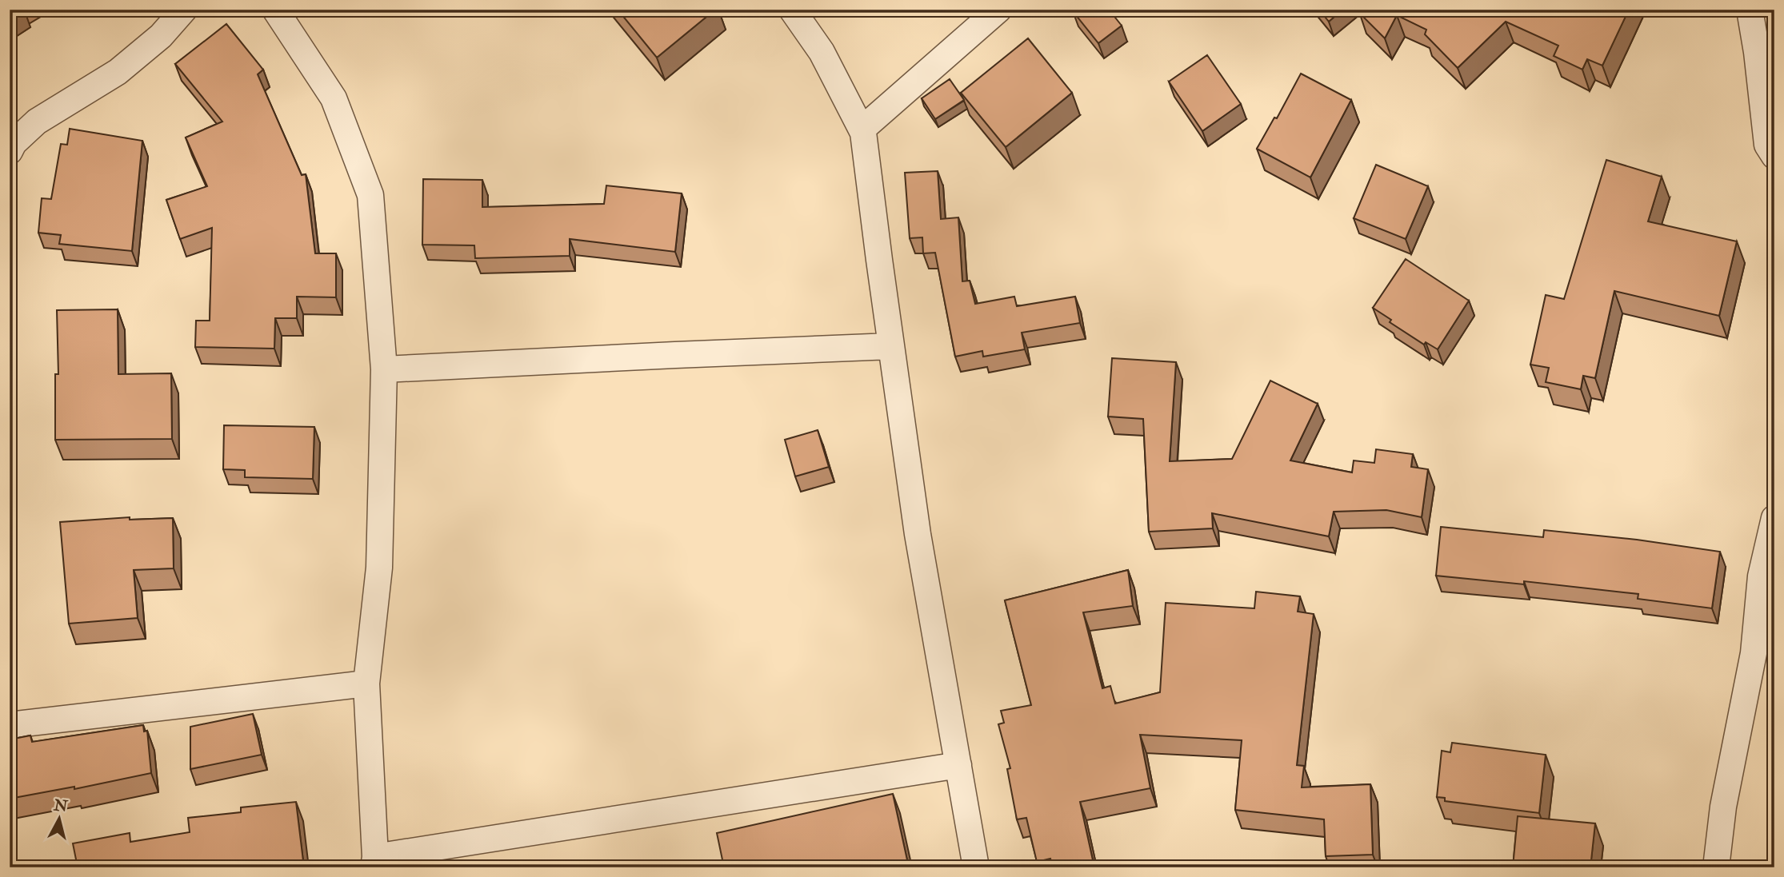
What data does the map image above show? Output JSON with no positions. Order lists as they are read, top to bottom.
{
  "north": "top"
}
